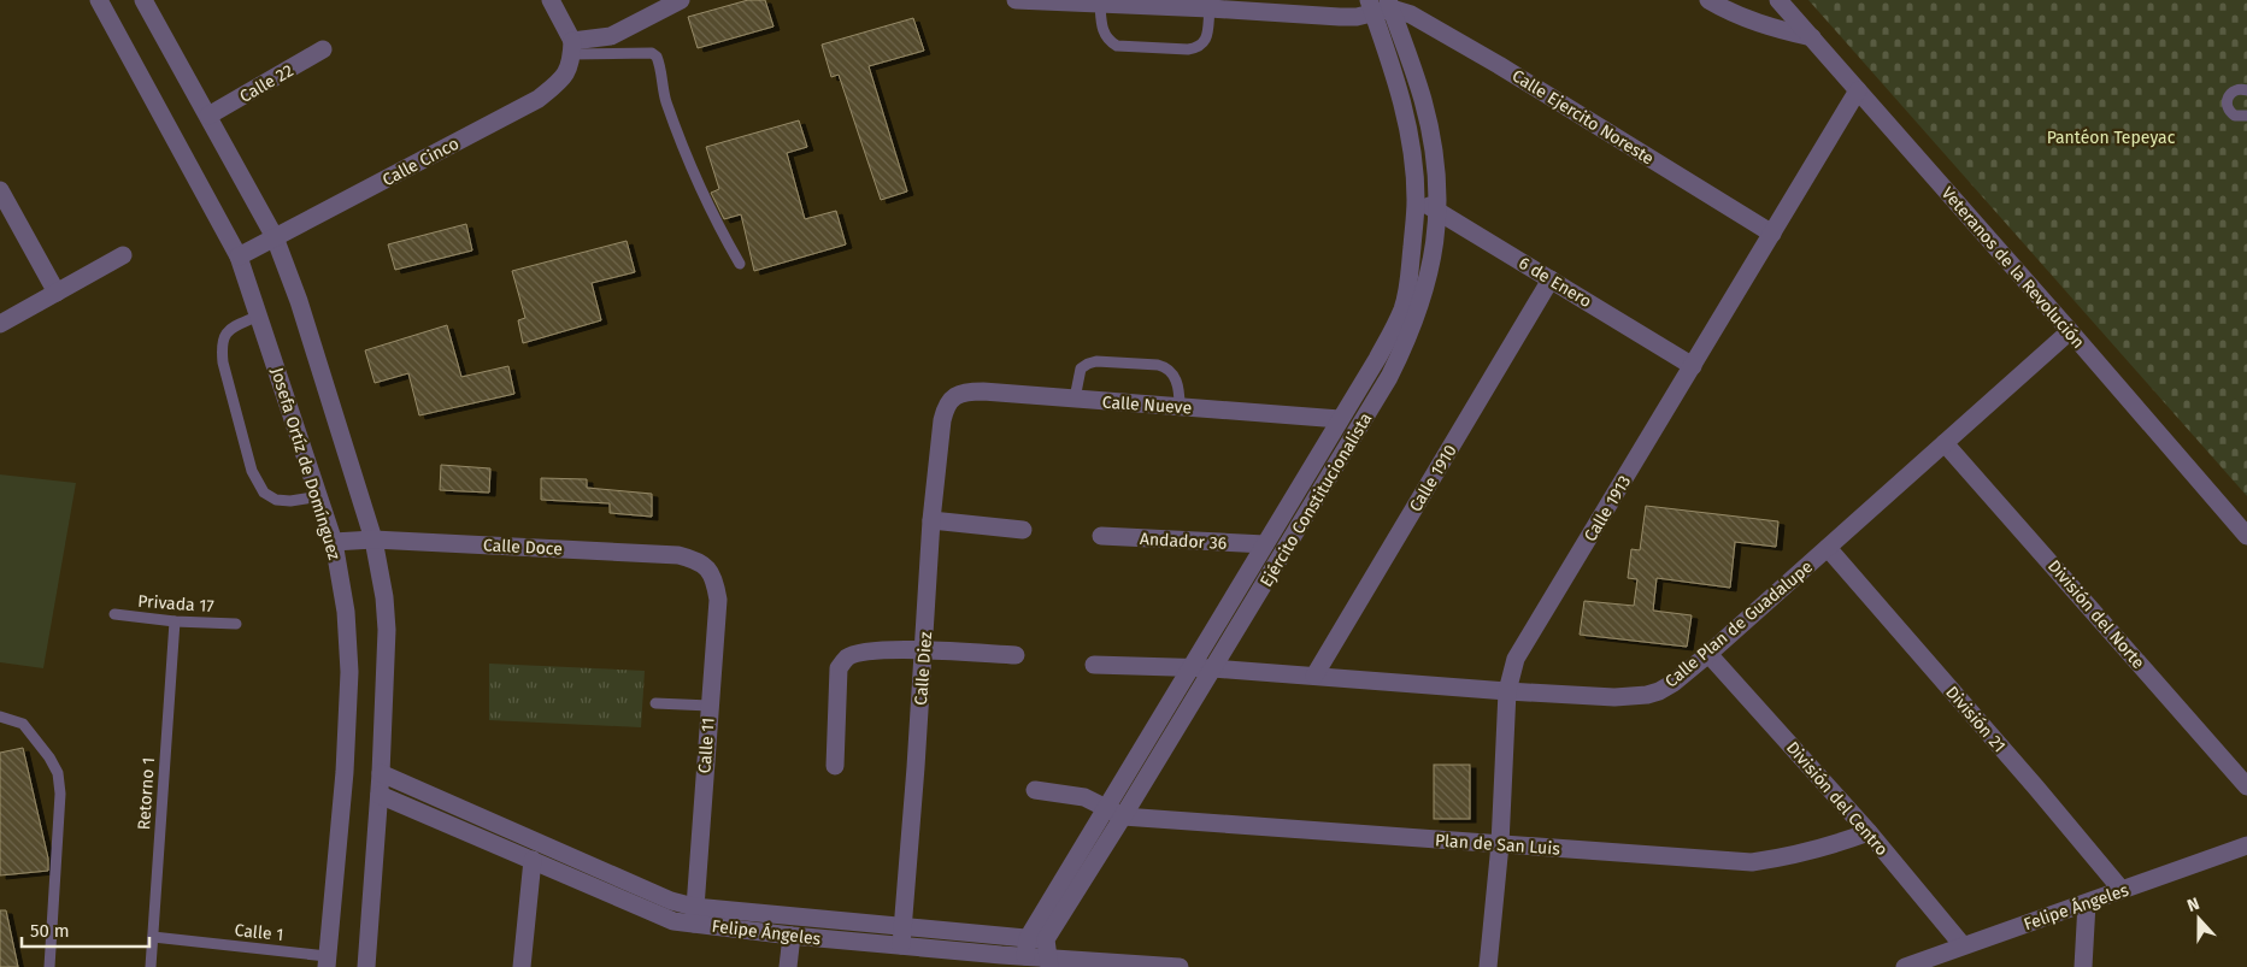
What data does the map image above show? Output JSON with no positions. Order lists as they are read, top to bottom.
{
  "streets": {
    "street": [
      "Calle 22",
      "Calle Ejercito Noreste",
      "Calle Cinco",
      "Veteranos de la Revolución",
      "6 de Enero",
      "Calle Nueve",
      "Josefa Ortíz de Domínguez",
      "Calle 1910",
      "Ejército Constitucionalista",
      "Calle 1913",
      "Andador 36",
      "Calle Doce",
      "División del Norte",
      "Calle Plan de Guadalupe",
      "Calle Diez",
      "División 21",
      "Calle 11",
      "División del Centro",
      "Plan de San Luis",
      "Felipe Ángeles"
    ],
    "lane": ["Privada 17", "Retorno 1", "Calle 1"]
  },
  "crossings": [
    ["Calle Ejercito Noreste", "Ejército Constitucionalista"],
    ["Calle Ejercito Noreste", "Calle 1913"],
    ["Calle Cinco", "Josefa Ortíz de Domínguez"],
    ["Veteranos de la Revolución", "Calle 1913"],
    ["Veteranos de la Revolución", "Calle Plan de Guadalupe"],
    ["6 de Enero", "Calle 1910"],
    ["6 de Enero", "Ejército Constitucionalista"],
    ["6 de Enero", "Calle 1913"],
    ["Calle Nueve", "Ejército Constitucionalista"],
    ["Calle Nueve", "Calle Diez"],
    ["Josefa Ortíz de Domínguez", "Calle Doce"],
    ["Josefa Ortíz de Domínguez", "Calle 1"],
    ["Calle 1910", "Calle Plan de Guadalupe"],
    ["Ejército Constitucionalista", "Andador 36"],
    ["Ejército Constitucionalista", "Calle Plan de Guadalupe"],
    ["Ejército Constitucionalista", "Plan de San Luis"],
    ["Ejército Constitucionalista", "Felipe Ángeles"],
    ["Calle 1913", "Calle Plan de Guadalupe"],
    ["Calle 1913", "Plan de San Luis"],
    ["Calle Doce", "Calle 11"],
    ["Privada 17", "Retorno 1"],
    ["División del Norte", "Calle Plan de Guadalupe"],
    ["Calle Plan de Guadalupe", "División 21"],
    ["Calle Plan de Guadalupe", "División del Centro"],
    ["Calle Diez", "Felipe Ángeles"],
    ["División 21", "Felipe Ángeles"],
    ["Calle 11", "Felipe Ángeles"],
    ["Retorno 1", "Calle 1"],
    ["División del Centro", "Plan de San Luis"],
    ["División del Centro", "Felipe Ángeles"]
  ],
  "parks": ["Pantéon Tepeyac"],
  "scale_bar": "50 m",
  "north": "top"
}
